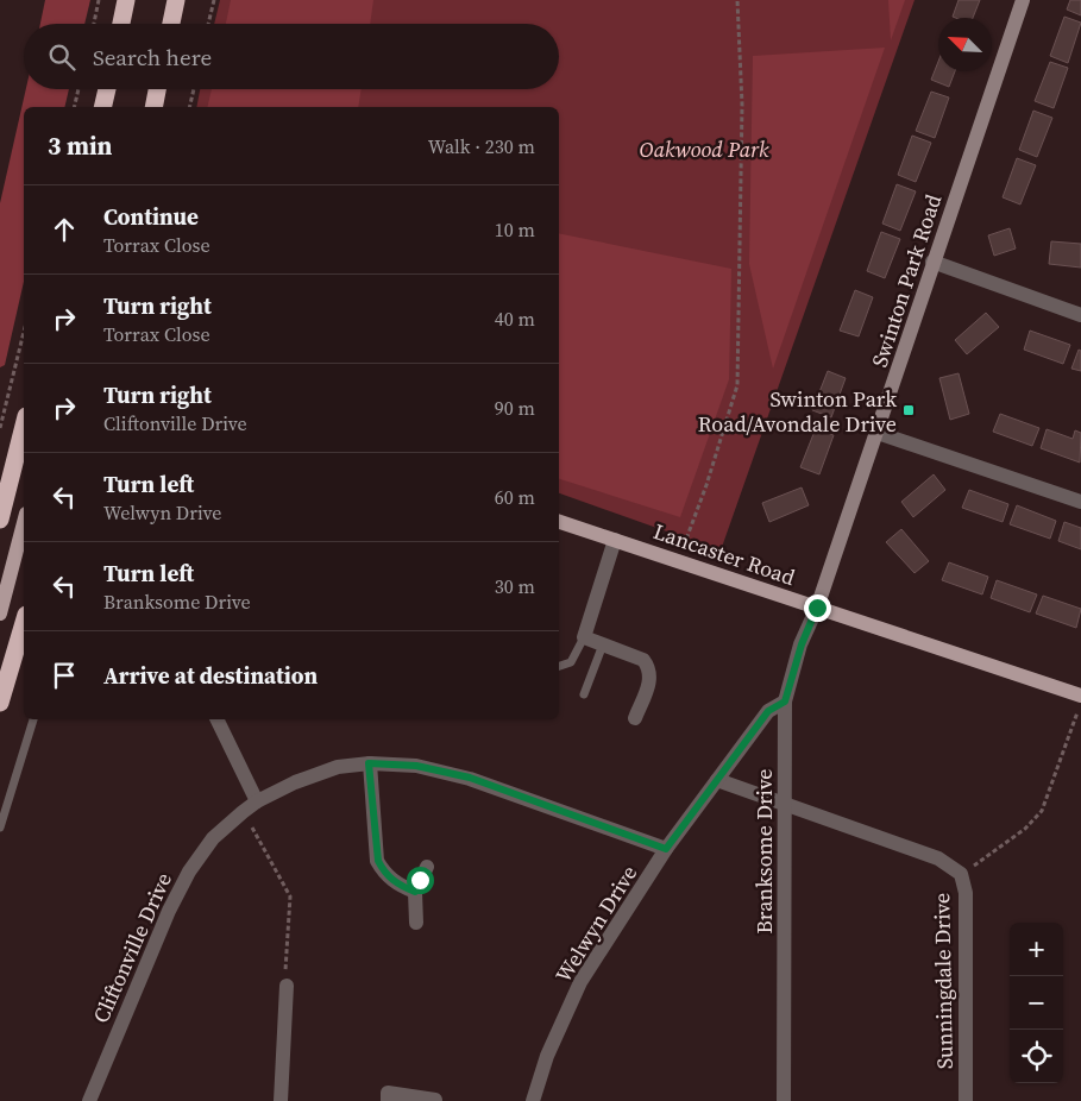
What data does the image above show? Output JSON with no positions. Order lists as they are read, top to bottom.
{
  "streets": {
    "main road": ["Lancaster Road"],
    "street": [
      "Swinton Park Road",
      "Branksome Drive",
      "Welwyn Drive",
      "Cliftonville Drive",
      "Sunningdale Drive"
    ]
  },
  "crossings": [
    ["Swinton Park Road", "Lancaster Road"],
    ["Swinton Park Road", "Branksome Drive"],
    ["Lancaster Road", "Branksome Drive"],
    ["Branksome Drive", "Welwyn Drive"],
    ["Branksome Drive", "Sunningdale Drive"],
    ["Welwyn Drive", "Cliftonville Drive"],
    ["Welwyn Drive", "Sunningdale Drive"]
  ],
  "parks": ["Oakwood Park"],
  "places": {
    "transit": ["Swinton Park Road/Avondale Drive"]
  },
  "north": "top left",
  "page": {
    "search": "Search here",
    "heading": ["3 min", "Walk · 230 m"],
    "list": [
      ["Continue", "Torrax Close", "10 m"],
      ["Turn right", "Torrax Close", "40 m"],
      ["Turn right", "Cliftonville Drive", "90 m"],
      ["Turn left", "Welwyn Drive", "60 m"],
      ["Turn left", "Branksome Drive", "30 m"],
      "Arrive at destination"
    ],
    "map_buttons": ["+", "−"]
  }
}
